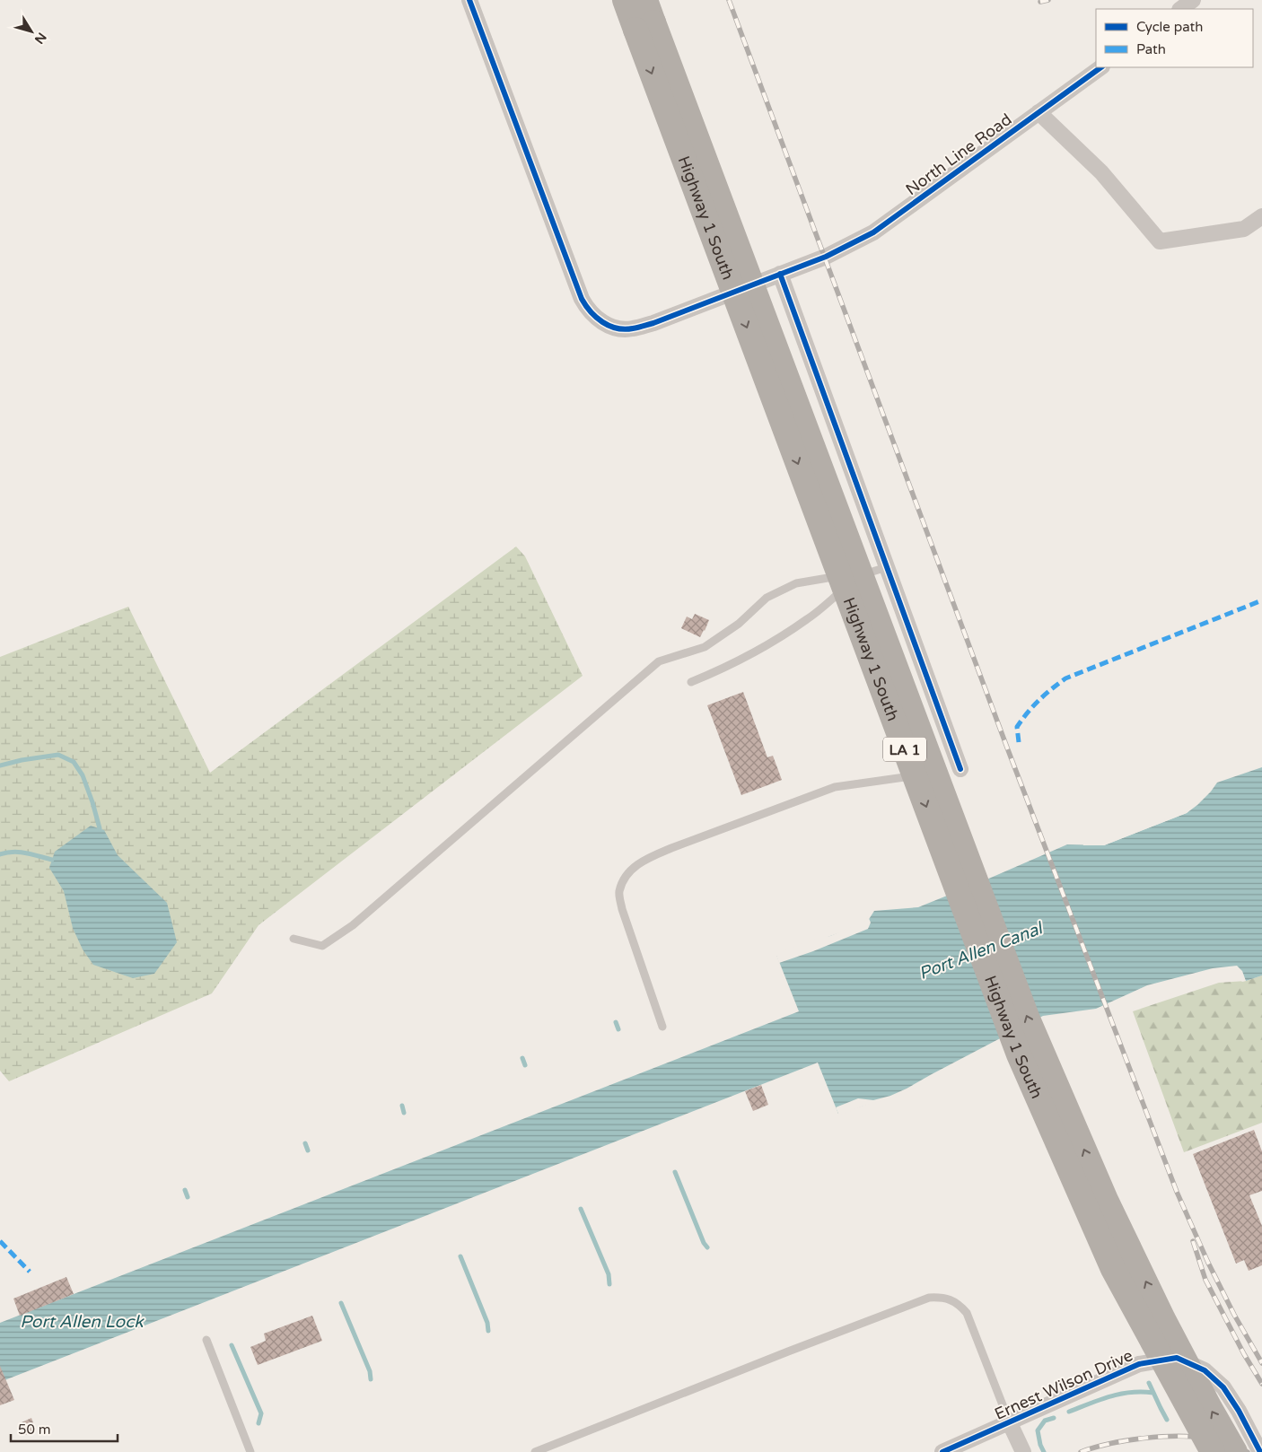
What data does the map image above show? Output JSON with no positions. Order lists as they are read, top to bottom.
{
  "streets": {
    "highway": ["Highway 1 South", "LA 1"],
    "street": ["North Line Road", "Ernest Wilson Drive"]
  },
  "water": ["Port Allen Canal", "Port Allen Lock"],
  "legend": ["Cycle path", "Path"],
  "scale_bar": "50 m",
  "north": "bottom right"
}
